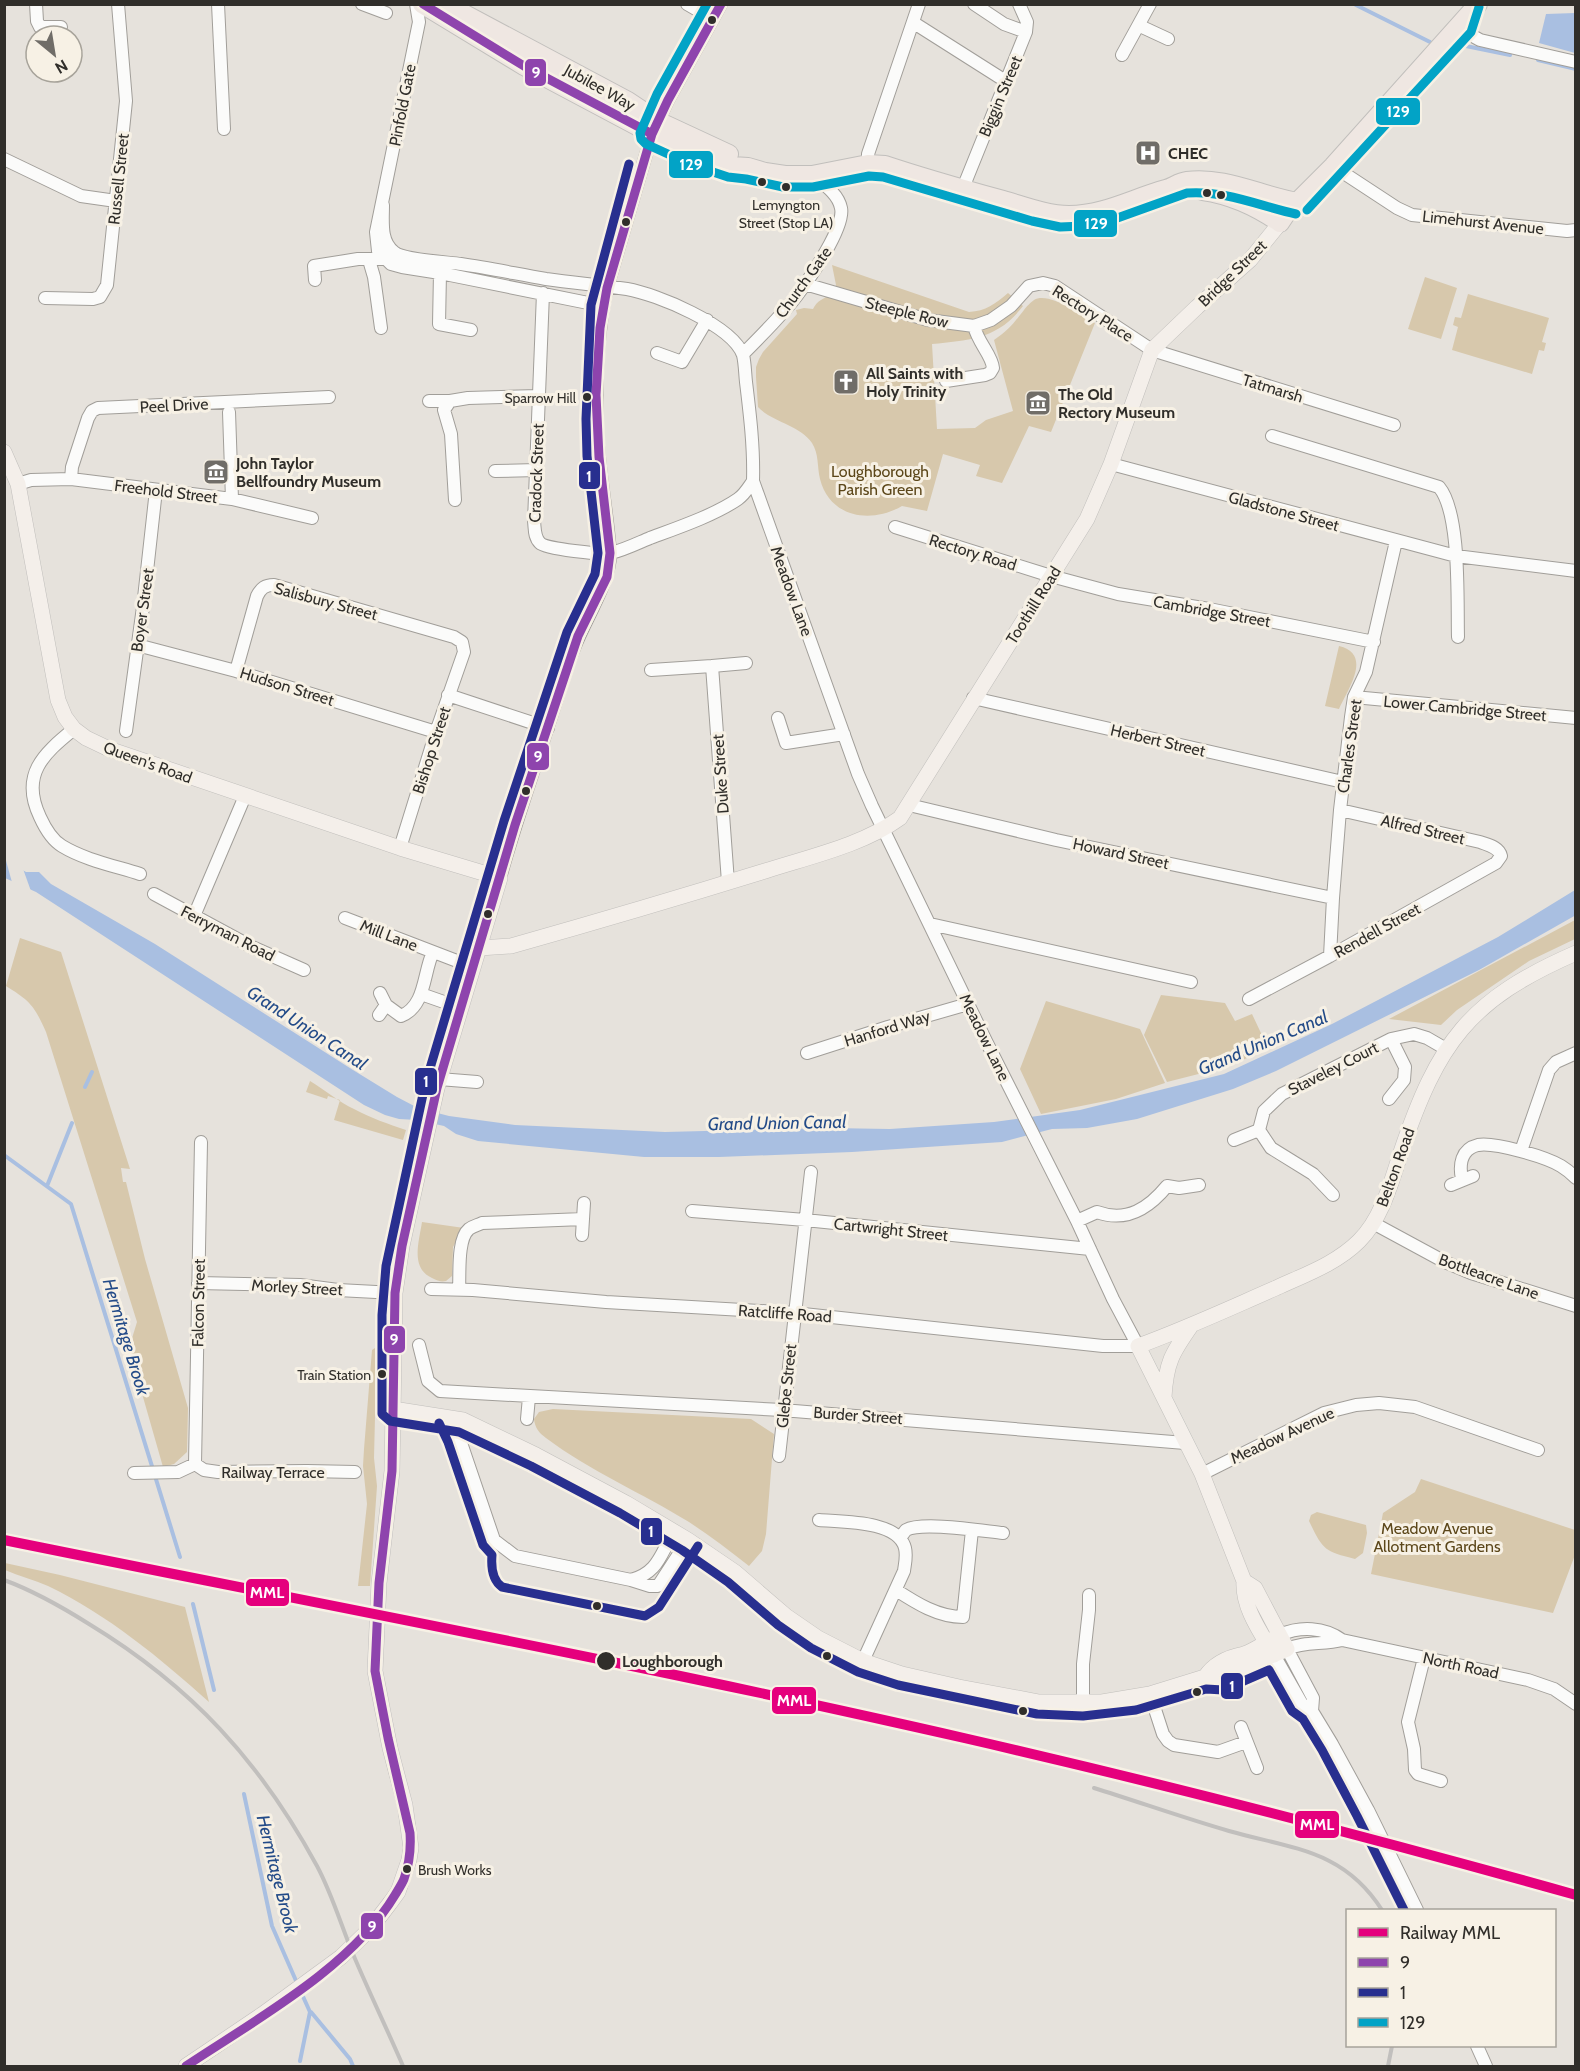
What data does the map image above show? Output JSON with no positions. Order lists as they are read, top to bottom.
{
  "streets": {
    "highway": ["Jubilee Way", "Bridge Street"],
    "main road": [
      "Meadow Lane",
      "Toothill Road",
      "Queen's Road",
      "Belton Road"
    ],
    "street": [
      "Biggin Street",
      "Pinfold Gate",
      "Russell Street",
      "Limehurst Avenue",
      "Church Gate",
      "Steeple Row",
      "Rectory Place",
      "Tatmarsh",
      "Peel Drive",
      "Cradock Street",
      "Freehold Street",
      "Gladstone Street",
      "Rectory Road",
      "Salisbury Street",
      "Boyer Street",
      "Cambridge Street",
      "Hudson Street",
      "Lower Cambridge Street",
      "Herbert Street",
      "Charles Street",
      "Bishop Street",
      "Duke Street",
      "Alfred Street",
      "Howard Street",
      "Rendell Street",
      "Ferryman Road",
      "Mill Lane",
      "Hanford Way",
      "Staveley Court",
      "Cartwright Street",
      "Bottleacre Lane",
      "Morley Street",
      "Falcon Street",
      "Ratcliffe Road",
      "Glebe Street",
      "Burder Street",
      "Meadow Avenue",
      "Railway Terrace",
      "North Road"
    ]
  },
  "crossings": [
    ["Limehurst Avenue", "Bridge Street"],
    ["Bridge Street", "Rectory Place"],
    ["Bridge Street", "Tatmarsh"],
    ["Bridge Street", "Toothill Road"],
    ["Church Gate", "Steeple Row"],
    ["Steeple Row", "Rectory Place"],
    ["Rectory Place", "Tatmarsh"],
    ["Rectory Place", "Toothill Road"],
    ["Tatmarsh", "Toothill Road"],
    ["Peel Drive", "Freehold Street"],
    ["Freehold Street", "Boyer Street"],
    ["Freehold Street", "Queen's Road"],
    ["Gladstone Street", "Toothill Road"],
    ["Gladstone Street", "Charles Street"],
    ["Rectory Road", "Toothill Road"],
    ["Rectory Road", "Cambridge Street"],
    ["Meadow Lane", "Toothill Road"],
    ["Meadow Lane", "Hanford Way"],
    ["Meadow Lane", "Belton Road"],
    ["Meadow Lane", "Cartwright Street"],
    ["Meadow Lane", "Ratcliffe Road"],
    ["Meadow Lane", "Burder Street"],
    ["Meadow Lane", "Meadow Avenue"],
    ["Meadow Lane", "North Road"],
    ["Salisbury Street", "Hudson Street"],
    ["Salisbury Street", "Bishop Street"],
    ["Toothill Road", "Cambridge Street"],
    ["Toothill Road", "Herbert Street"],
    ["Toothill Road", "Howard Street"],
    ["Boyer Street", "Hudson Street"],
    ["Cambridge Street", "Charles Street"],
    ["Hudson Street", "Bishop Street"],
    ["Lower Cambridge Street", "Charles Street"],
    ["Herbert Street", "Charles Street"],
    ["Charles Street", "Alfred Street"],
    ["Charles Street", "Howard Street"],
    ["Charles Street", "Rendell Street"],
    ["Bishop Street", "Queen's Road"],
    ["Alfred Street", "Rendell Street"],
    ["Staveley Court", "Belton Road"],
    ["Belton Road", "Bottleacre Lane"],
    ["Belton Road", "Ratcliffe Road"],
    ["Cartwright Street", "Glebe Street"],
    ["Morley Street", "Falcon Street"],
    ["Falcon Street", "Railway Terrace"],
    ["Ratcliffe Road", "Glebe Street"],
    ["Glebe Street", "Burder Street"]
  ],
  "water": ["Grand Union Canal", "Hermitage Brook"],
  "parks": ["Loughborough Parish Green", "Meadow Avenue Allotment Gardens"],
  "places": {
    "hospital": ["CHEC"],
    "other": [
      "Lemyngton Street (Stop LA)",
      "Sparrow Hill",
      "Train Station",
      "Loughborough",
      "Brush Works"
    ],
    "church": ["All Saints with Holy Trinity"],
    "museum": ["The Old Rectory Museum", "John Taylor Bellfoundry Museum"]
  },
  "lines": [
    "transit line 9",
    "transit line 129",
    "transit line 1",
    "rail line MML"
  ],
  "legend": [
    "Railway MML",
    "9",
    "1",
    "129"
  ],
  "north": "bottom right"
}
